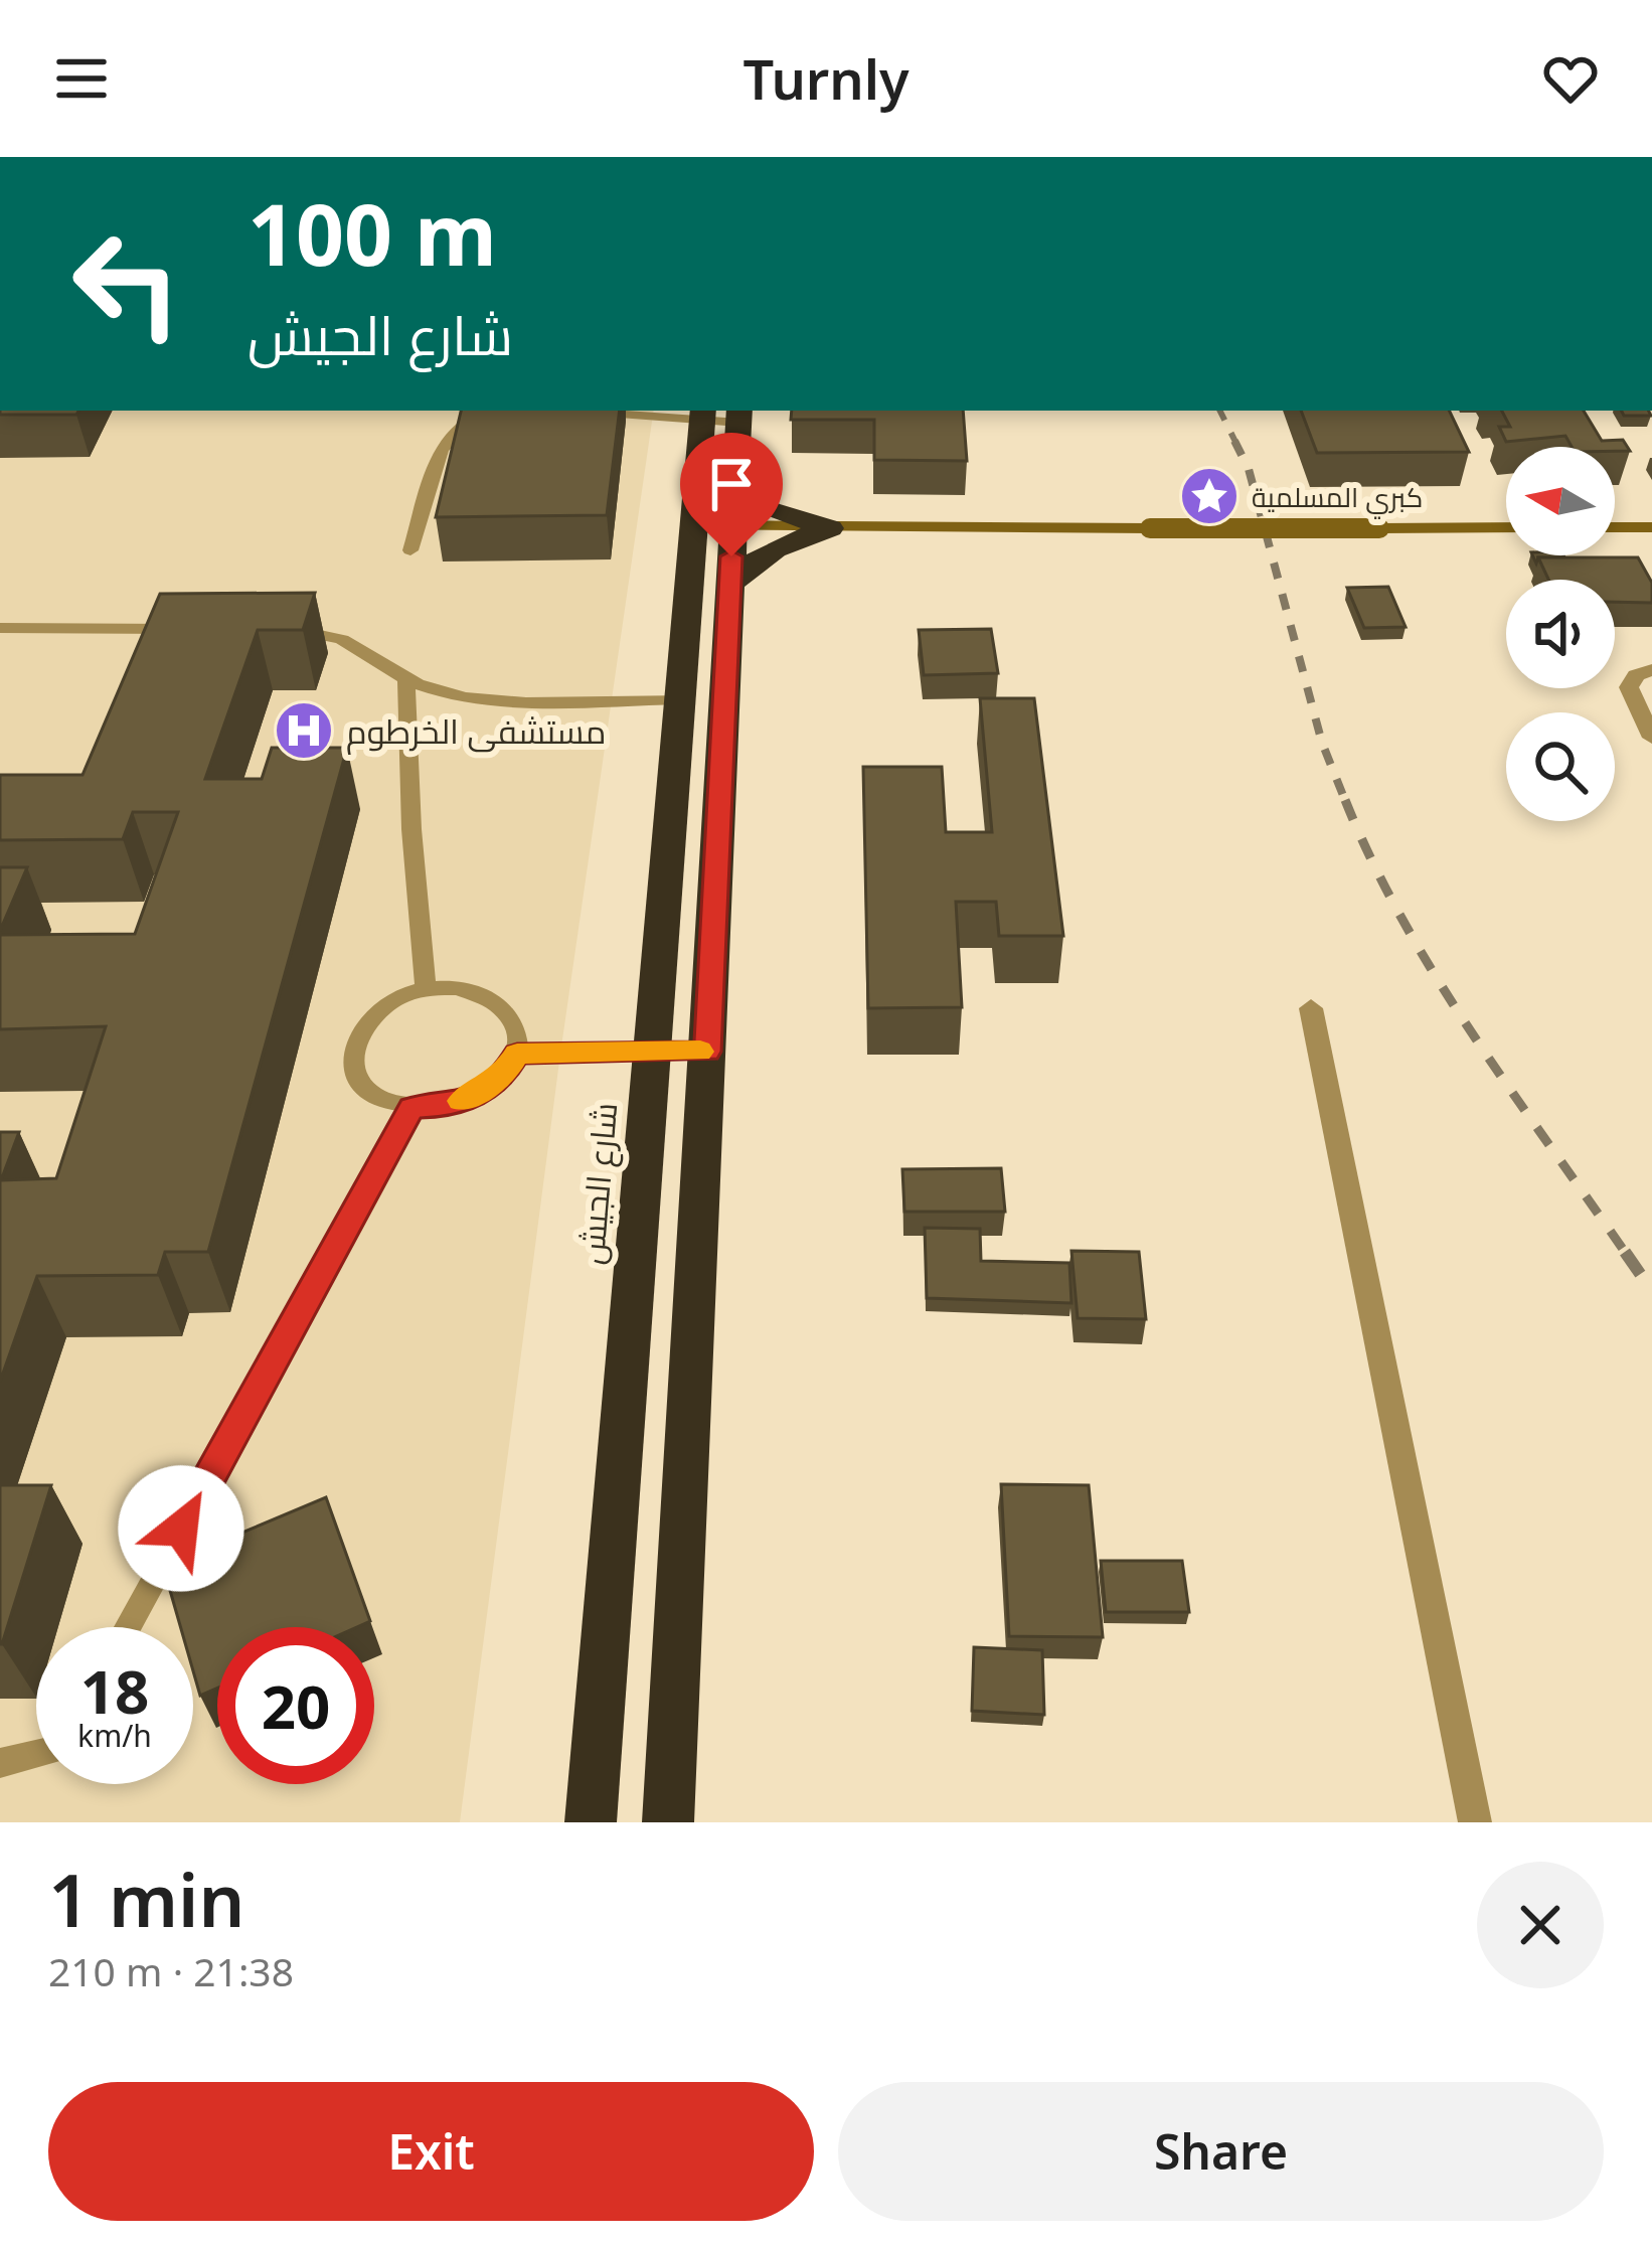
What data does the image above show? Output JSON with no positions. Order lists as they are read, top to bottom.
{
  "streets": {
    "highway": ["شارع الجيش"]
  },
  "places": {
    "place": ["كبري المسلمية"],
    "hospital": ["مستشفى الخرطوم"]
  },
  "north": "left",
  "page": {
    "header": "Turnly",
    "turn": ["100 m", "شارع الجيش"],
    "speed": "18 km/h",
    "limit": "20",
    "heading": ["1 min", "210 m · 21:38"],
    "buttons": ["Exit", "Share"]
  }
}
